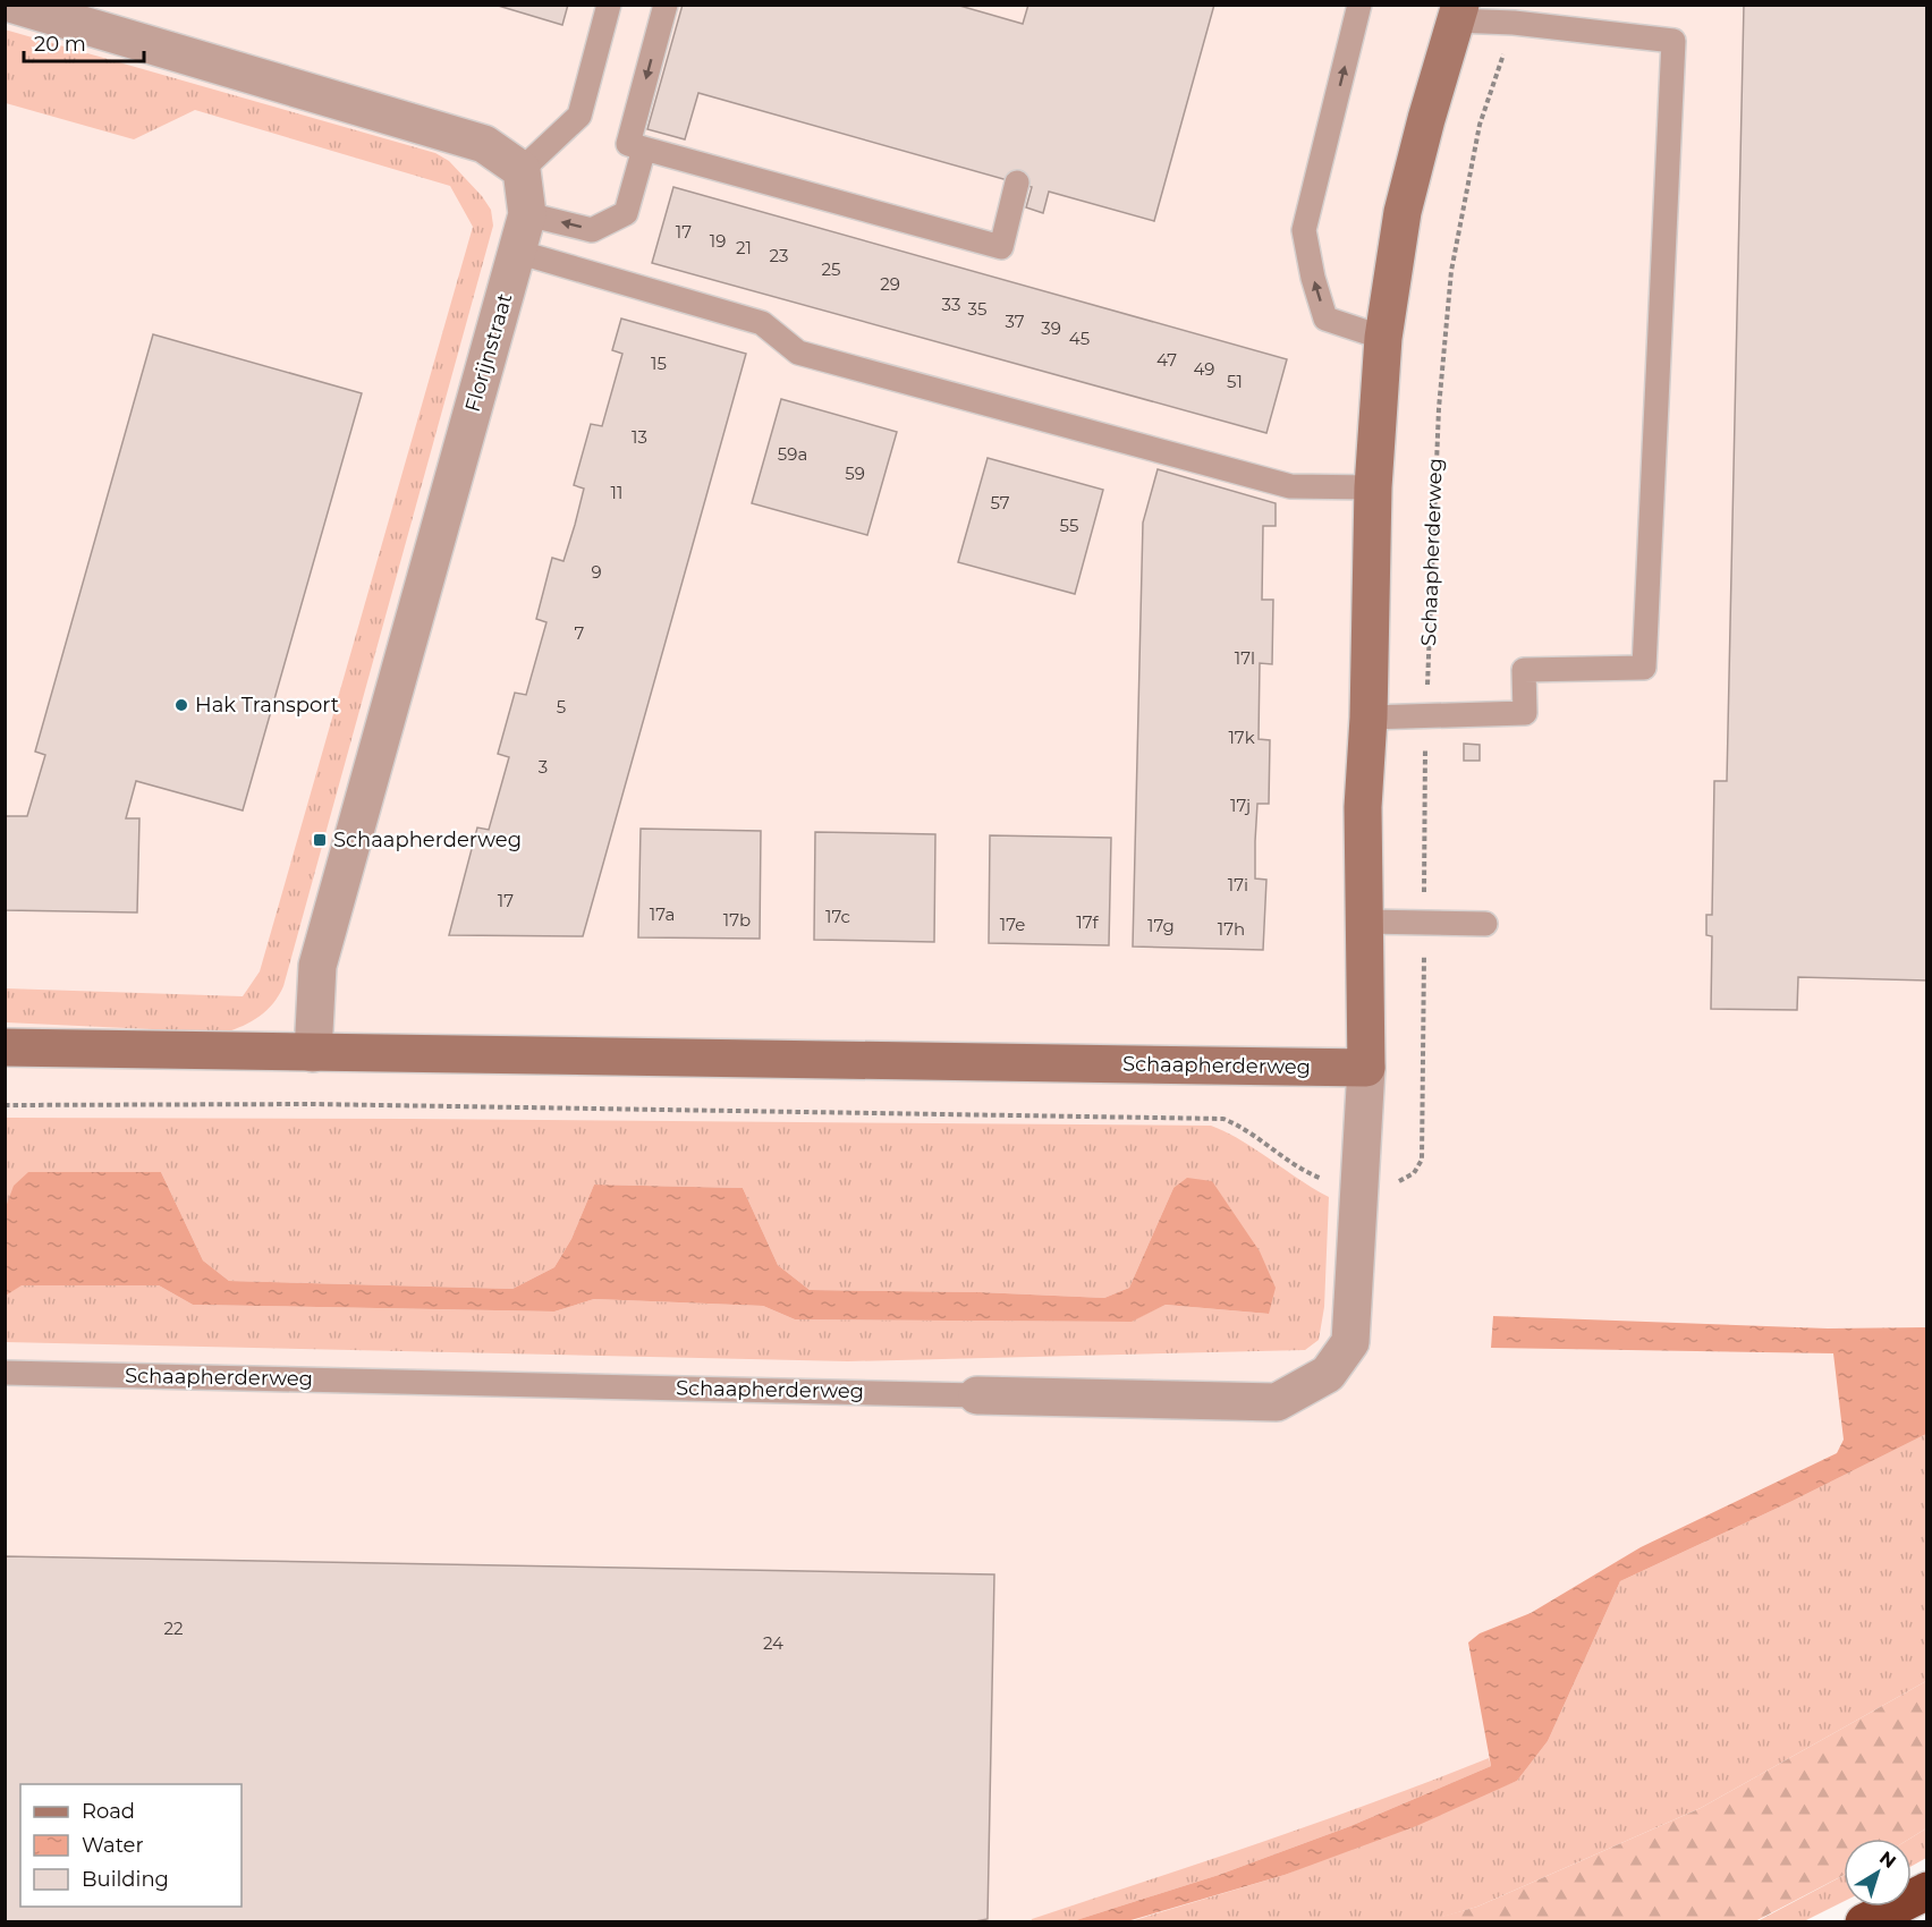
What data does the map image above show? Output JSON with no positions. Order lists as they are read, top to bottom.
{
  "streets": {
    "street": ["Florijnstraat", "Schaapherderweg"]
  },
  "crossings": [
    ["Florijnstraat", "Schaapherderweg"]
  ],
  "places": {
    "other": ["Hak Transport"],
    "transit": ["Schaapherderweg"]
  },
  "house_numbers": [
    "17",
    "19",
    "21",
    "23",
    "25",
    "29",
    "33",
    "35",
    "37",
    "39",
    "45",
    "47",
    "15",
    "49",
    "51",
    "13",
    "59a",
    "59",
    "11",
    "57",
    "55",
    "9",
    "7",
    "17l",
    "5",
    "17k",
    "3",
    "17j",
    "17i",
    "17",
    "17a",
    "17c",
    "17b",
    "17f",
    "17e",
    "17g",
    "17h",
    "22",
    "24"
  ],
  "legend": ["Road", "Water", "Building"],
  "scale_bar": "20 m",
  "north": "top right"
}
